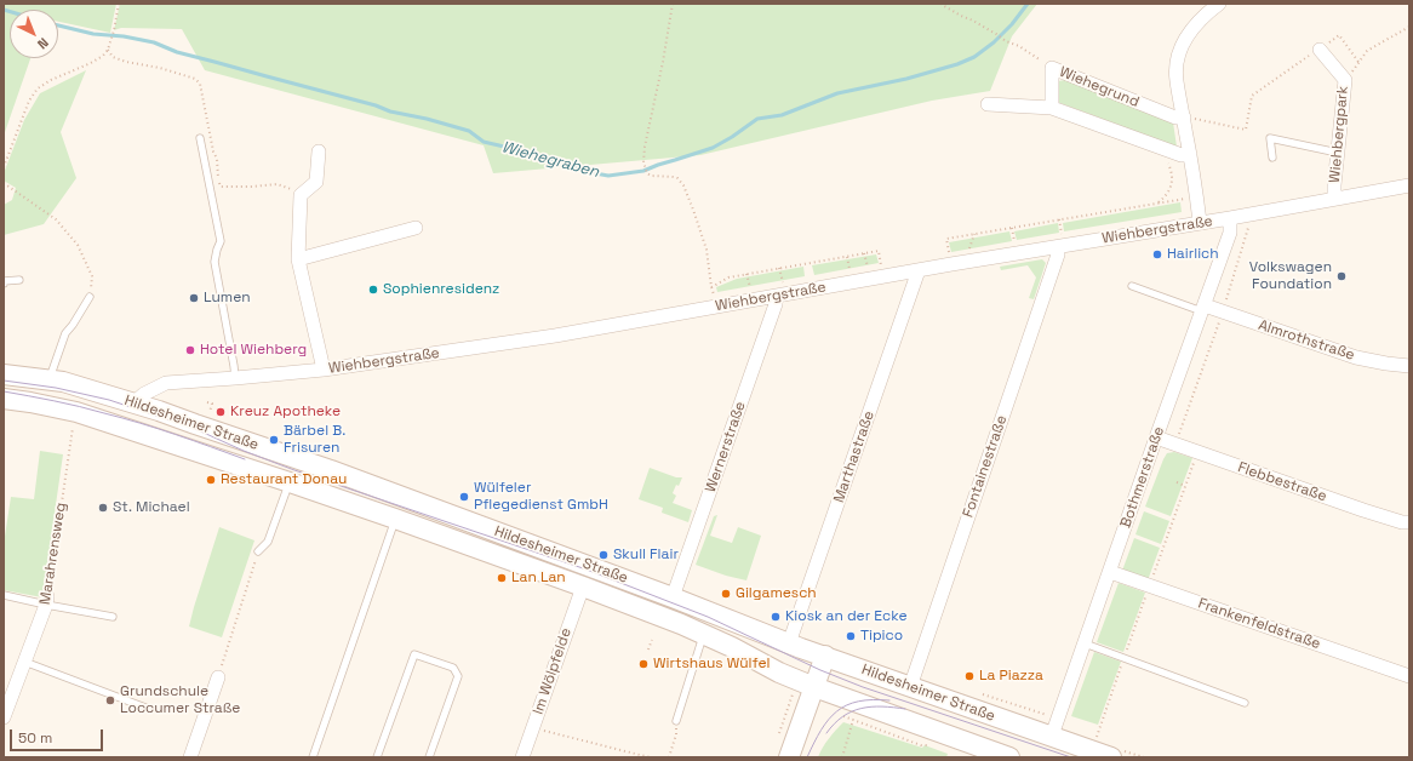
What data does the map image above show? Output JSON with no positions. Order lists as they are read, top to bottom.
{
  "streets": {
    "main road": ["Hildesheimer Straße"],
    "street": [
      "Wiehegrund",
      "Wiehbergpark",
      "Wiehbergstraße",
      "Almrothstraße",
      "Wernerstraße",
      "Marthastraße",
      "Fontainestraße",
      "Bothmerstraße",
      "Flebbestraße",
      "Marahrensweg",
      "Frankenfeldstraße",
      "Im Wölpfelde"
    ]
  },
  "crossings": [
    ["Wiehbergpark", "Wiehbergstraße"],
    ["Wiehbergstraße", "Hildesheimer Straße"],
    ["Wiehbergstraße", "Wernerstraße"],
    ["Wiehbergstraße", "Marthastraße"],
    ["Wiehbergstraße", "Fontainestraße"],
    ["Wiehbergstraße", "Bothmerstraße"],
    ["Almrothstraße", "Bothmerstraße"],
    ["Hildesheimer Straße", "Wernerstraße"],
    ["Hildesheimer Straße", "Marthastraße"],
    ["Hildesheimer Straße", "Fontainestraße"],
    ["Hildesheimer Straße", "Bothmerstraße"],
    ["Hildesheimer Straße", "Marahrensweg"],
    ["Hildesheimer Straße", "Im Wölpfelde"],
    ["Bothmerstraße", "Flebbestraße"],
    ["Bothmerstraße", "Frankenfeldstraße"]
  ],
  "water": ["Wiehegraben"],
  "places": [
    "Hairlich",
    "Volkswagen Foundation",
    "Sophienresidenz",
    "Lumen",
    "Hotel Wiehberg",
    "Kreuz Apotheke",
    "Bärbel B. Frisuren",
    "Restaurant Donau",
    "Wülfeler Pflegedienst GmbH",
    "St. Michael",
    "Skull Flair",
    "Lan Lan",
    "Gilgamesch",
    "Kiosk an der Ecke",
    "Tipico",
    "Wirtshaus Wülfel",
    "La Piazza",
    "Grundschule Loccumer Straße"
  ],
  "scale_bar": "50 m",
  "north": "bottom right"
}
